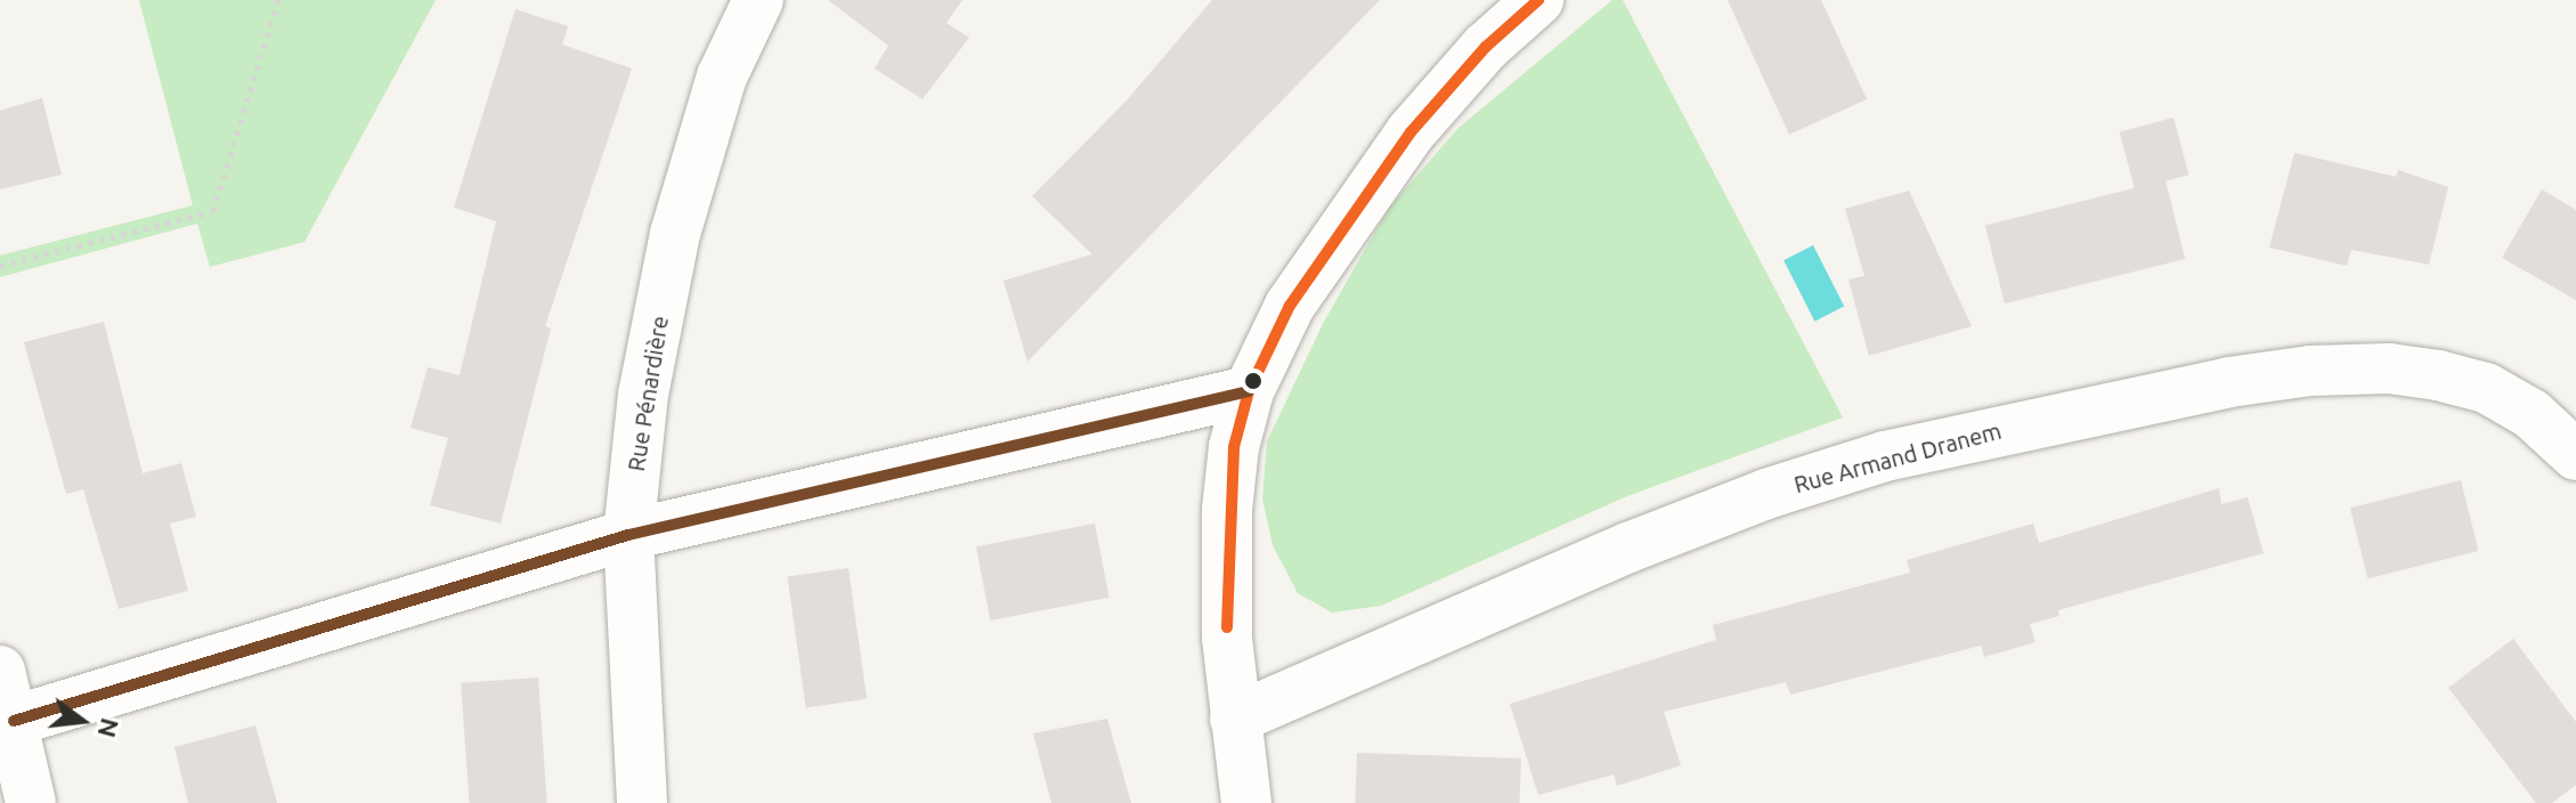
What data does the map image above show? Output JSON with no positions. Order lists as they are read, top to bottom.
{
  "streets": {
    "street": ["Rue Pénardière", "Rue Armand Dranem"]
  },
  "north": "right"
}
